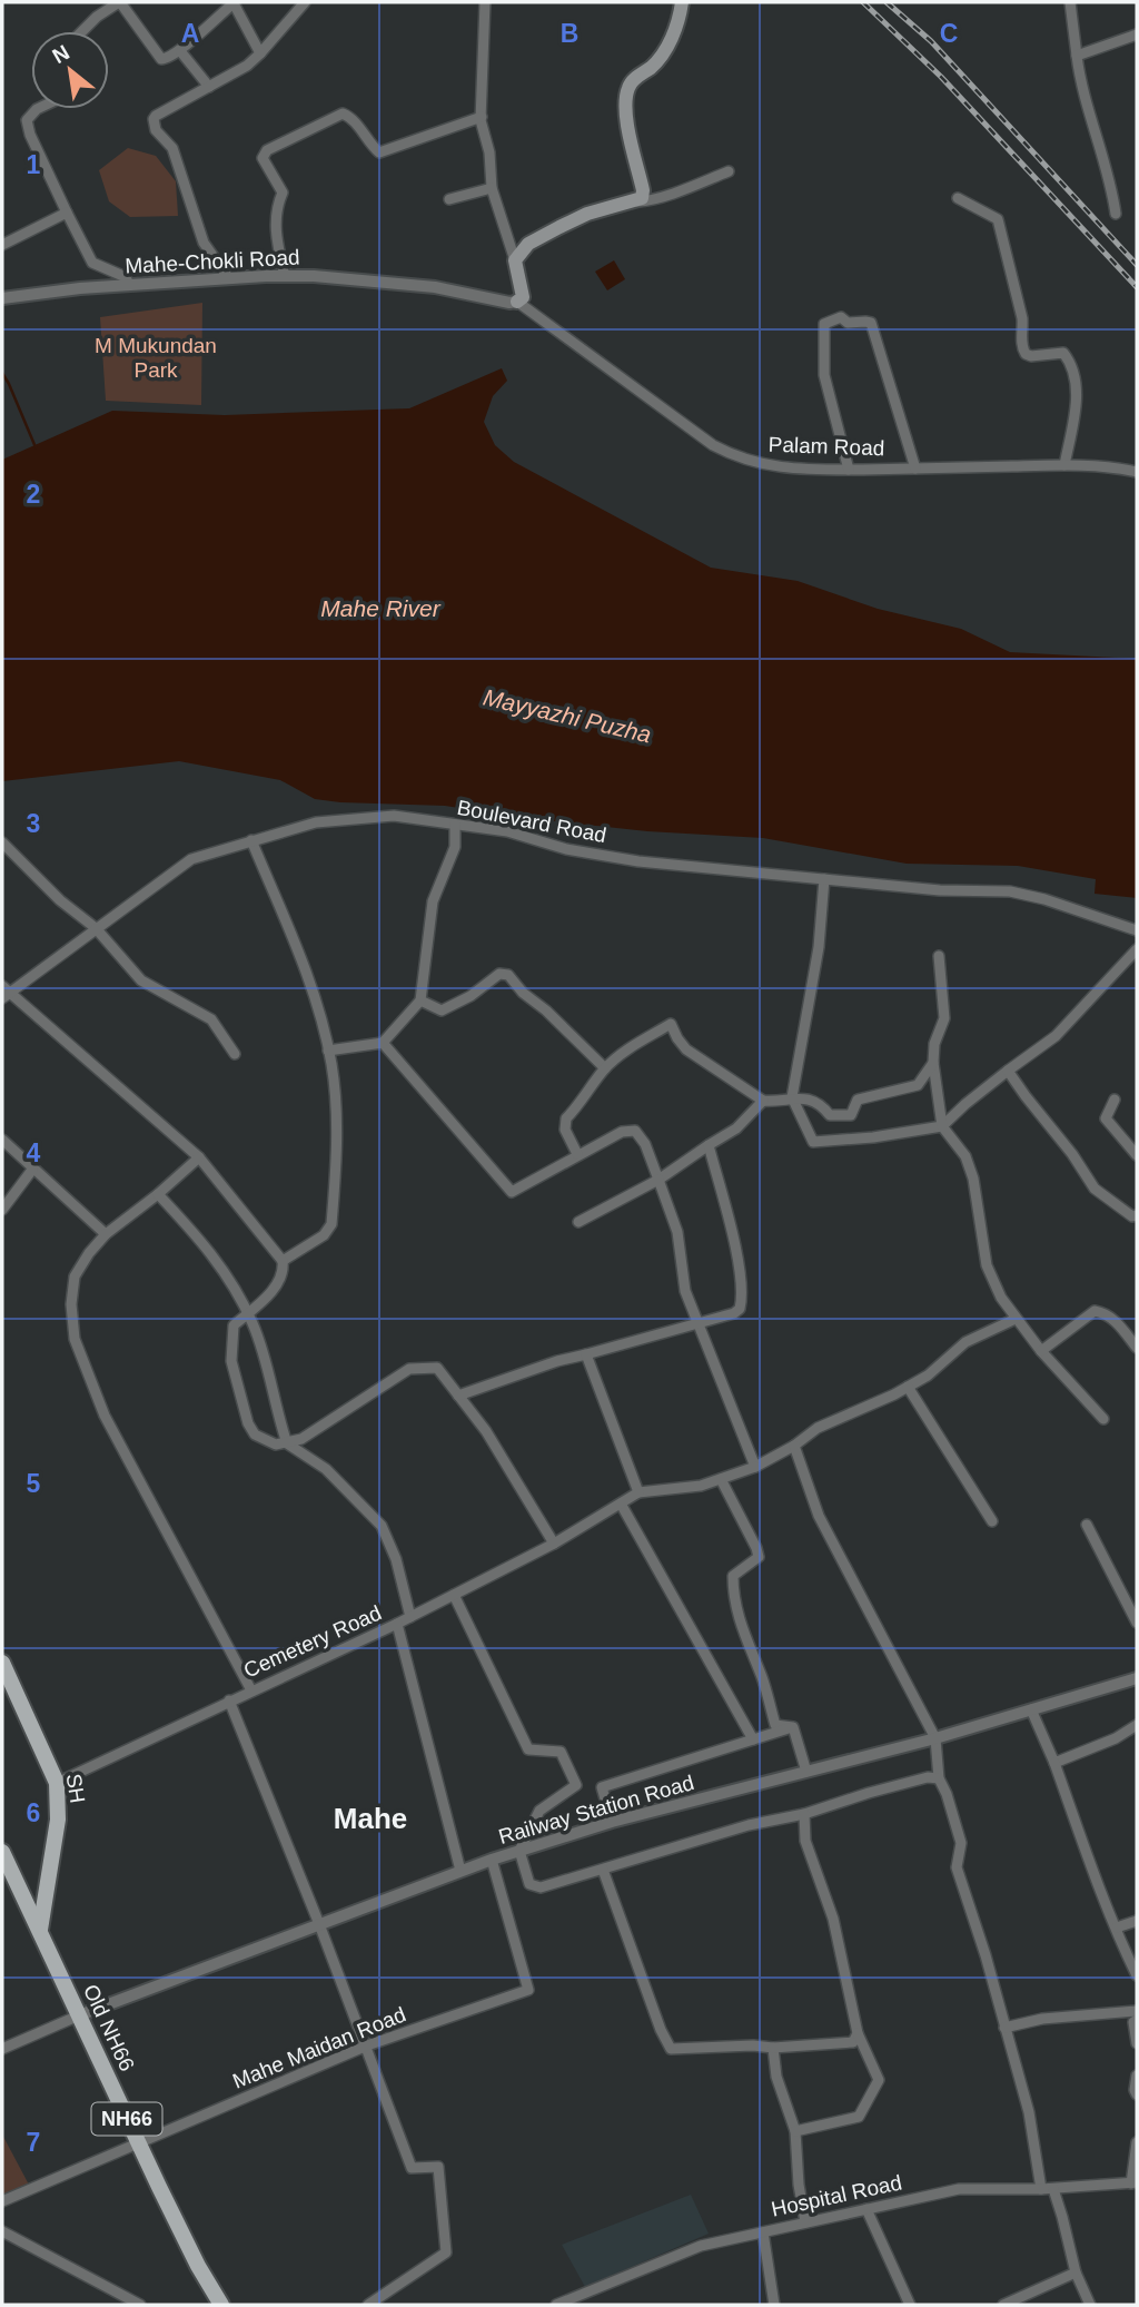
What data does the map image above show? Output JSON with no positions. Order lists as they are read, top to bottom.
{
  "streets": {
    "main road": ["SH", "Old NH66", "NH66"],
    "street": [
      "Mahe-Chokli Road",
      "Palam Road",
      "Boulevard Road",
      "Cemetery Road",
      "Railway Station Road",
      "Mahe Maidan Road",
      "Hospital Road"
    ]
  },
  "crossings": [
    ["Mahe-Chokli Road", "Palam Road"],
    ["Cemetery Road", "SH"],
    ["Cemetery Road", "Railway Station Road"],
    ["SH", "Old NH66"],
    ["Railway Station Road", "Old NH66"],
    ["Railway Station Road", "Mahe Maidan Road"],
    ["Old NH66", "Mahe Maidan Road"]
  ],
  "districts": ["Mahe"],
  "water": ["Mahe River", "Mayyazhi Puzha"],
  "parks": ["M Mukundan Park"],
  "north": "top left",
  "grid": {
    "columns": ["A", "B", "C"],
    "rows": [
      "1",
      "2",
      "3",
      "4",
      "5",
      "6",
      "7"
    ]
  }
}
